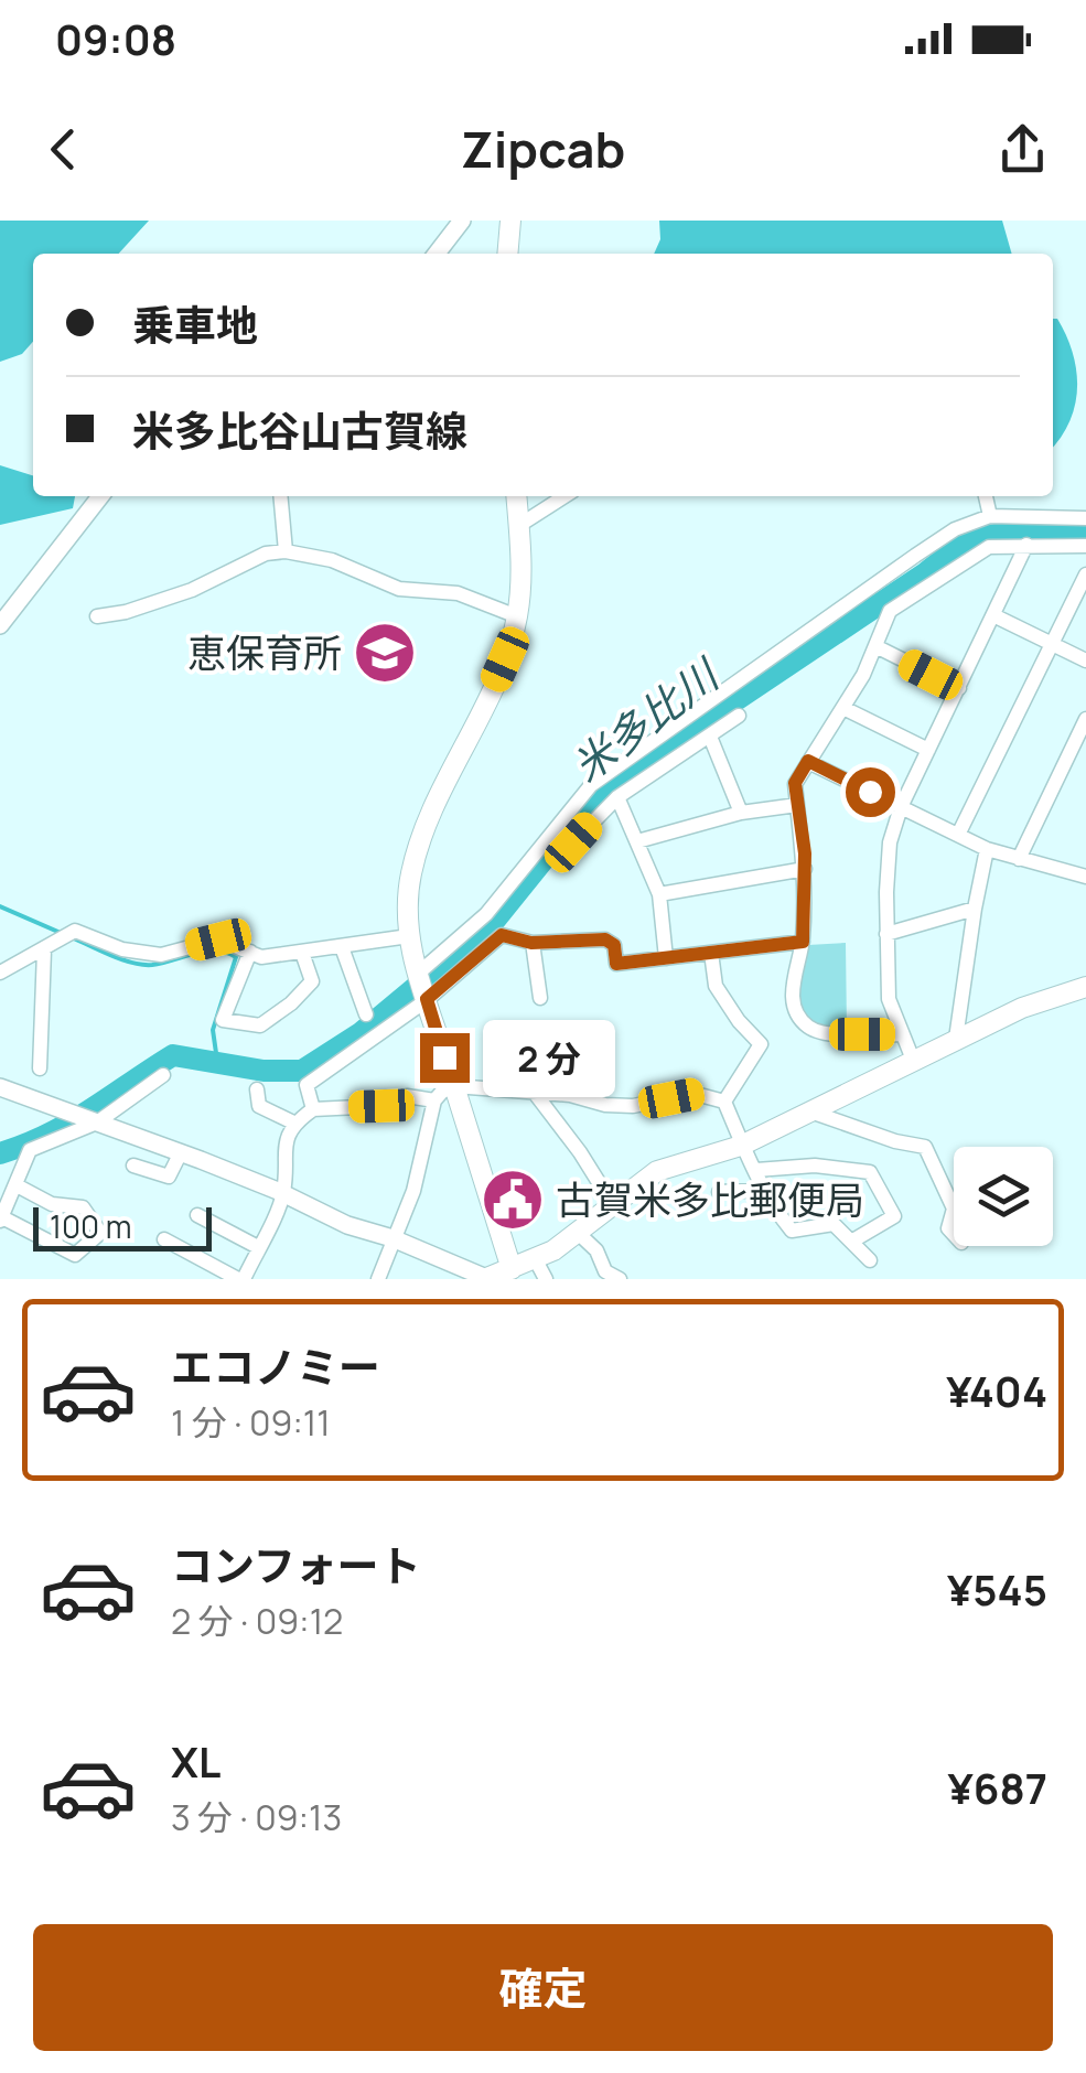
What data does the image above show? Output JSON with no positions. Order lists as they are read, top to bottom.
{
  "water": ["米多比川"],
  "places": {
    "school or university": ["恵保育所"],
    "public building": ["古賀米多比郵便局"]
  },
  "scale_bar": "100 m",
  "page": {
    "status": "09:08",
    "header": "Zipcab",
    "banner": ["乗車地", "米多比谷山古賀線"],
    "bubble": "2 分",
    "scale": "100 m",
    "list": [
      {
        "name": "エコノミー",
        "note": "1 分 · 09:11",
        "value": "¥404"
      },
      {
        "name": "コンフォート",
        "note": "2 分 · 09:12",
        "value": "¥545"
      },
      {
        "name": "XL",
        "note": "3 分 · 09:13",
        "value": "¥687"
      }
    ],
    "buttons": "確定"
  }
}
